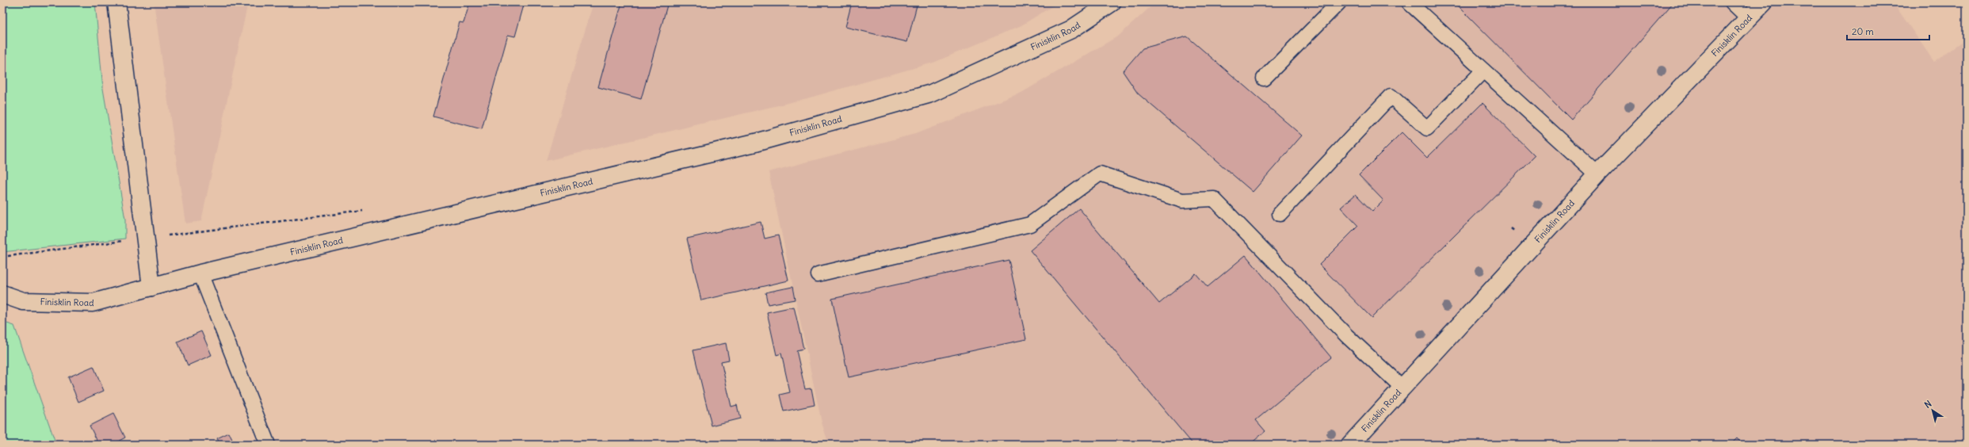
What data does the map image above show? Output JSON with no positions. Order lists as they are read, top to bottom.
{
  "streets": {
    "street": ["Finisklin Road"]
  },
  "scale_bar": "20 m",
  "north": "top left"
}
